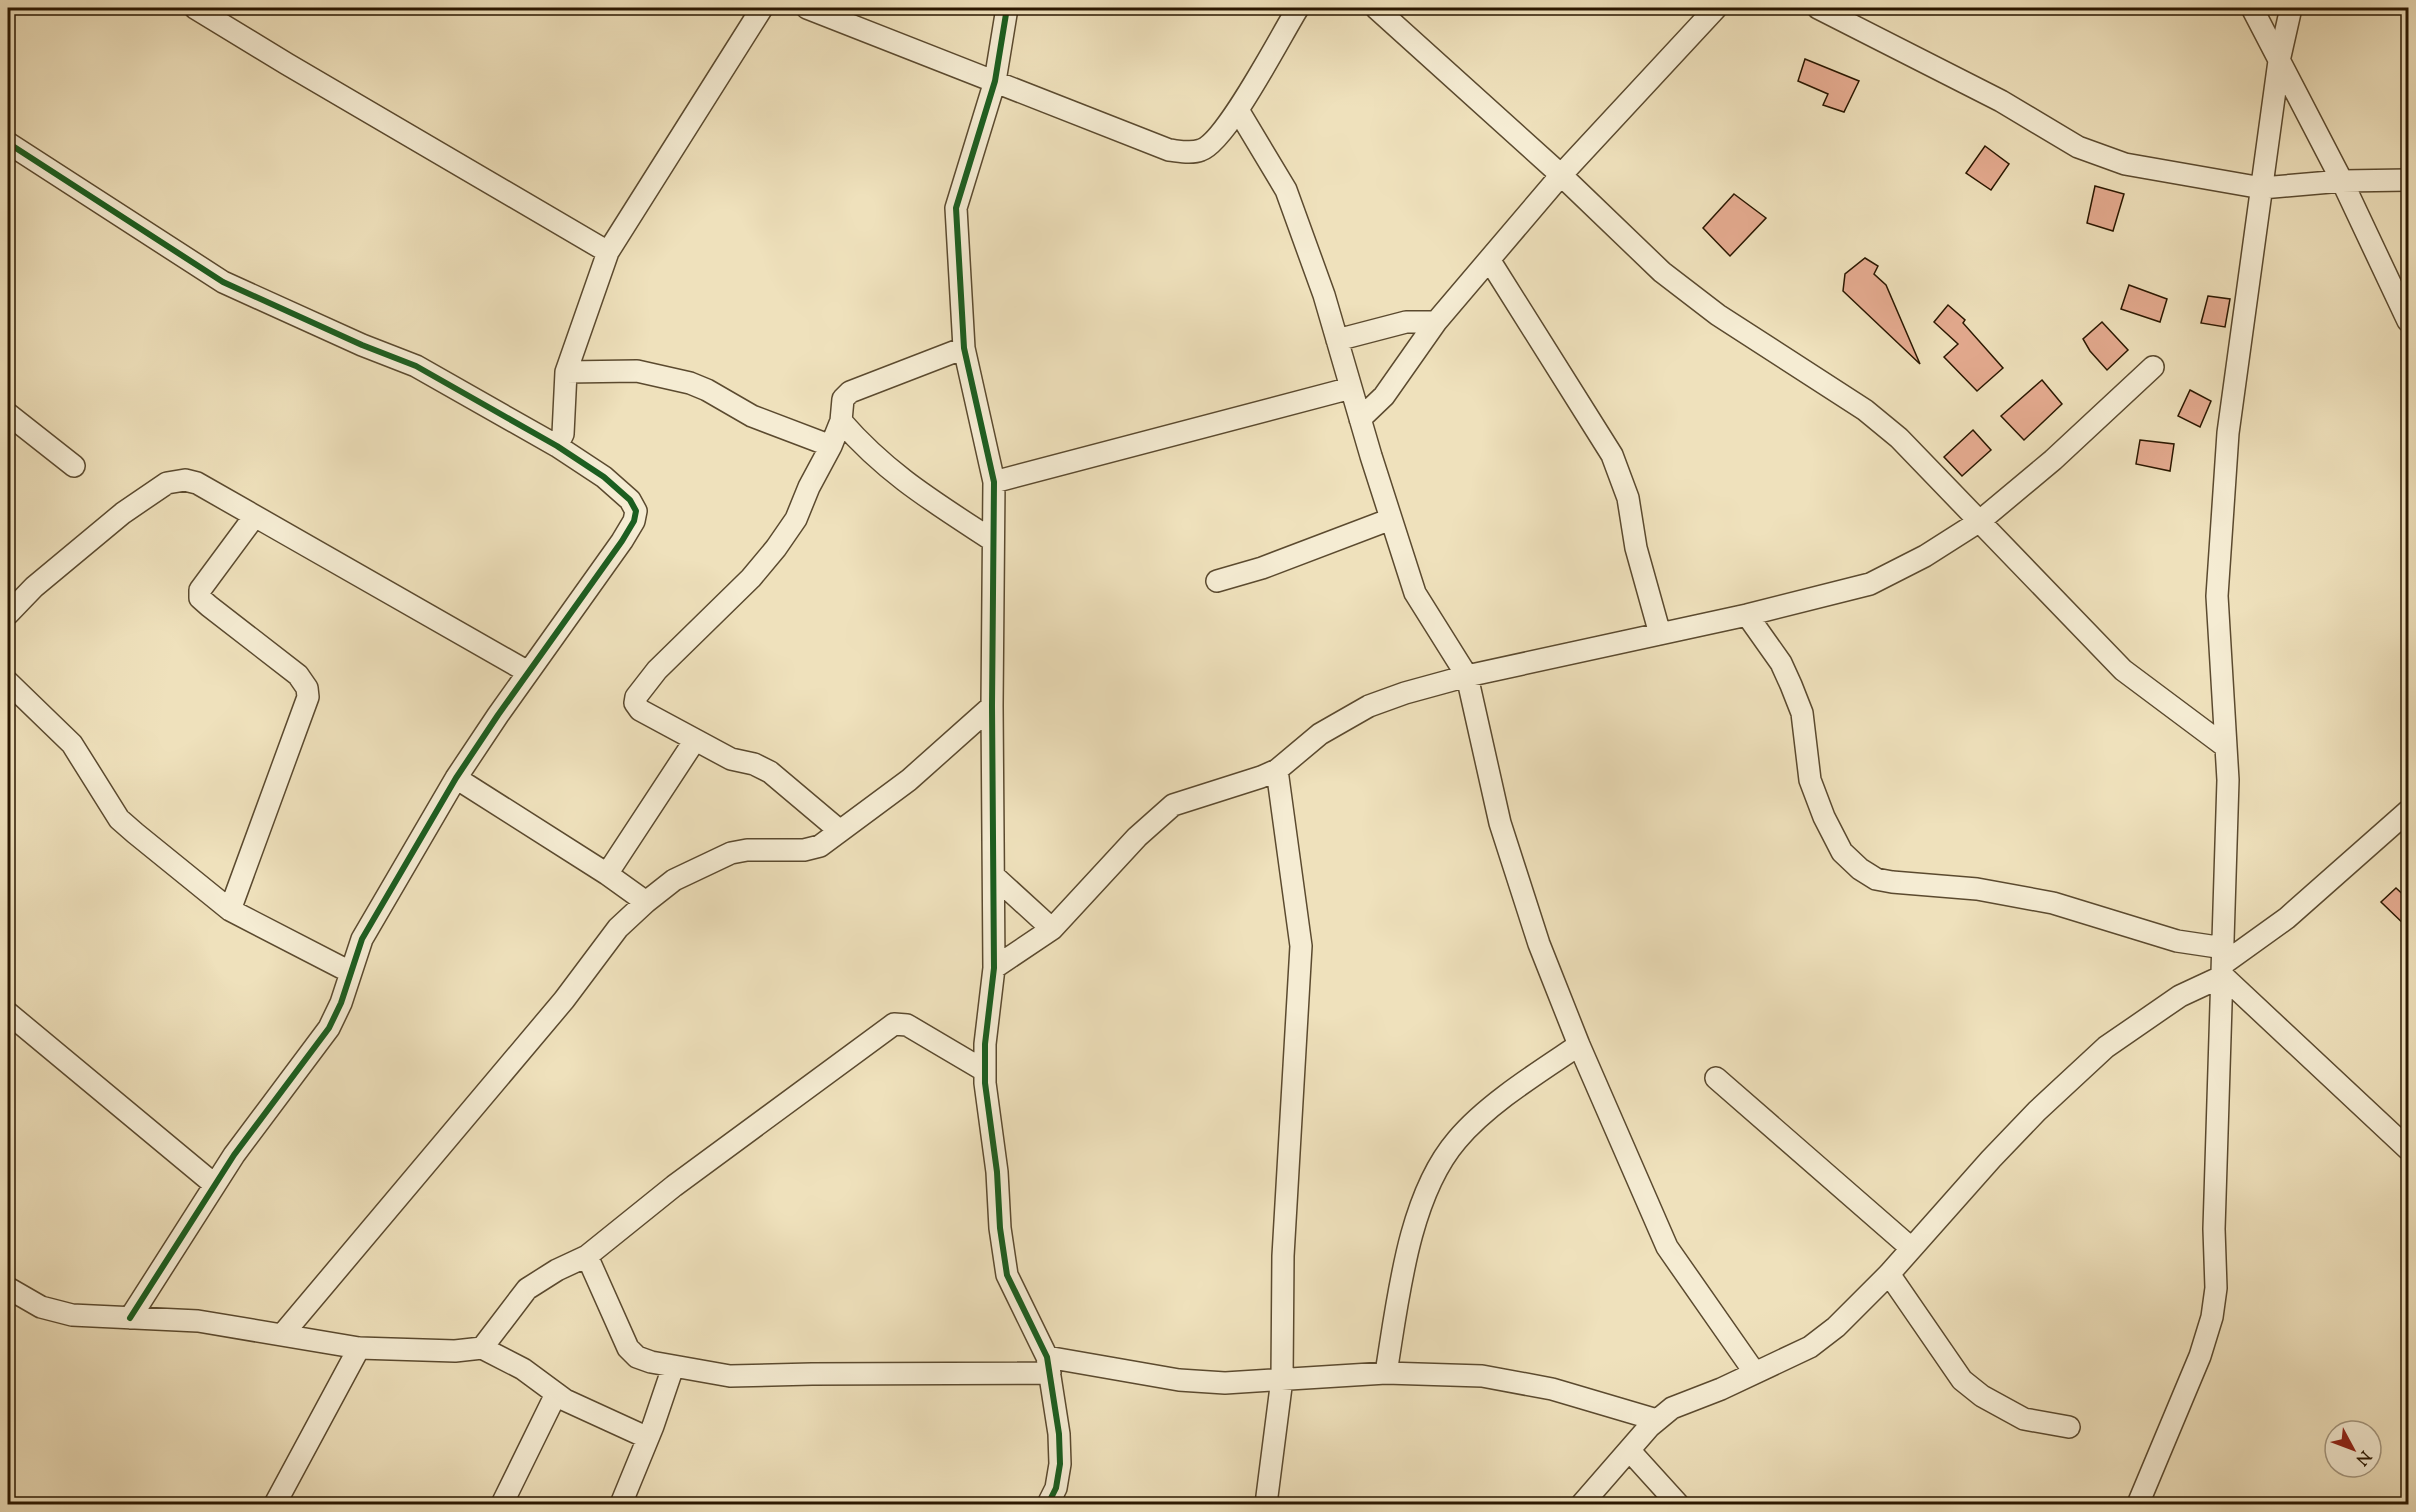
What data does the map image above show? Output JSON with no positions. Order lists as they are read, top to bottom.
{
  "north": "bottom right"
}
